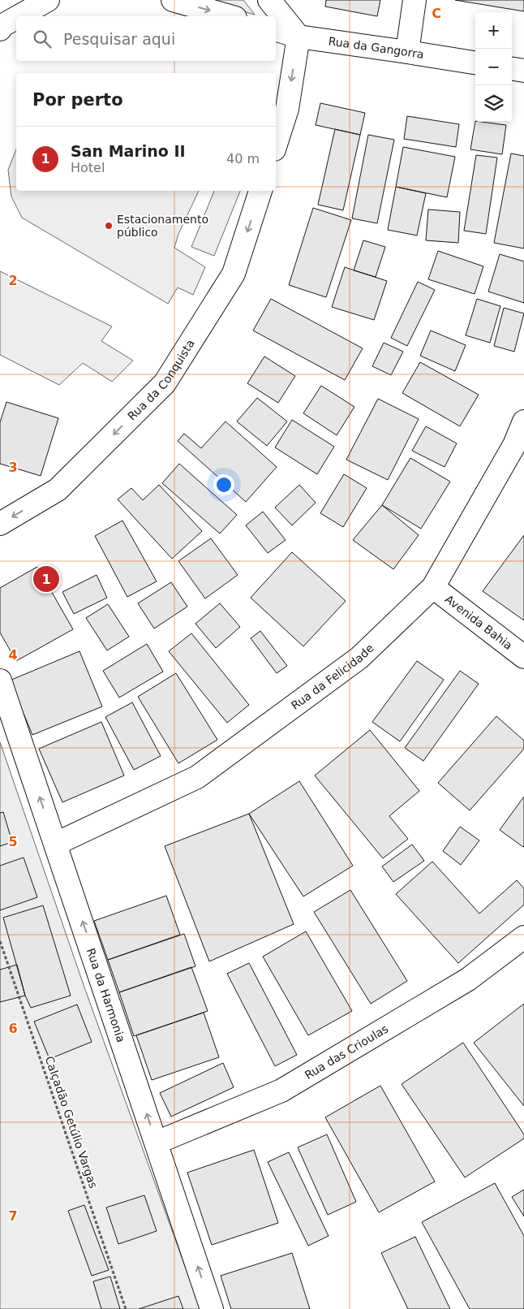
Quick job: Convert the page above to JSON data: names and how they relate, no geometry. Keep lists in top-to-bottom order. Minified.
{"streets":{"street":["Rua da Gangorra","Rua da Conquista","Avenida Bahia","Rua da Felicidade","Rua da Harmonia","Rua das Crioulas"],"path":["Calçadão Getúlio Vargas"]},"crossings":[["Avenida Bahia","Rua da Felicidade"],["Rua da Felicidade","Rua da Harmonia"],["Rua da Harmonia","Rua das Crioulas"]],"one_way":["Rua da Conquista","Rua da Harmonia"],"places":["Estacionamento público"],"page":{"map_buttons":["+","−"],"search":"Pesquisar aqui","heading":"Por perto","list":[{"mark":"1","name":"San Marino II","note":"Hotel","value":"40 m"}],"pins":"1"},"grid":{"columns":["C"],"rows":["2","3","4","5","6","7"]}}
